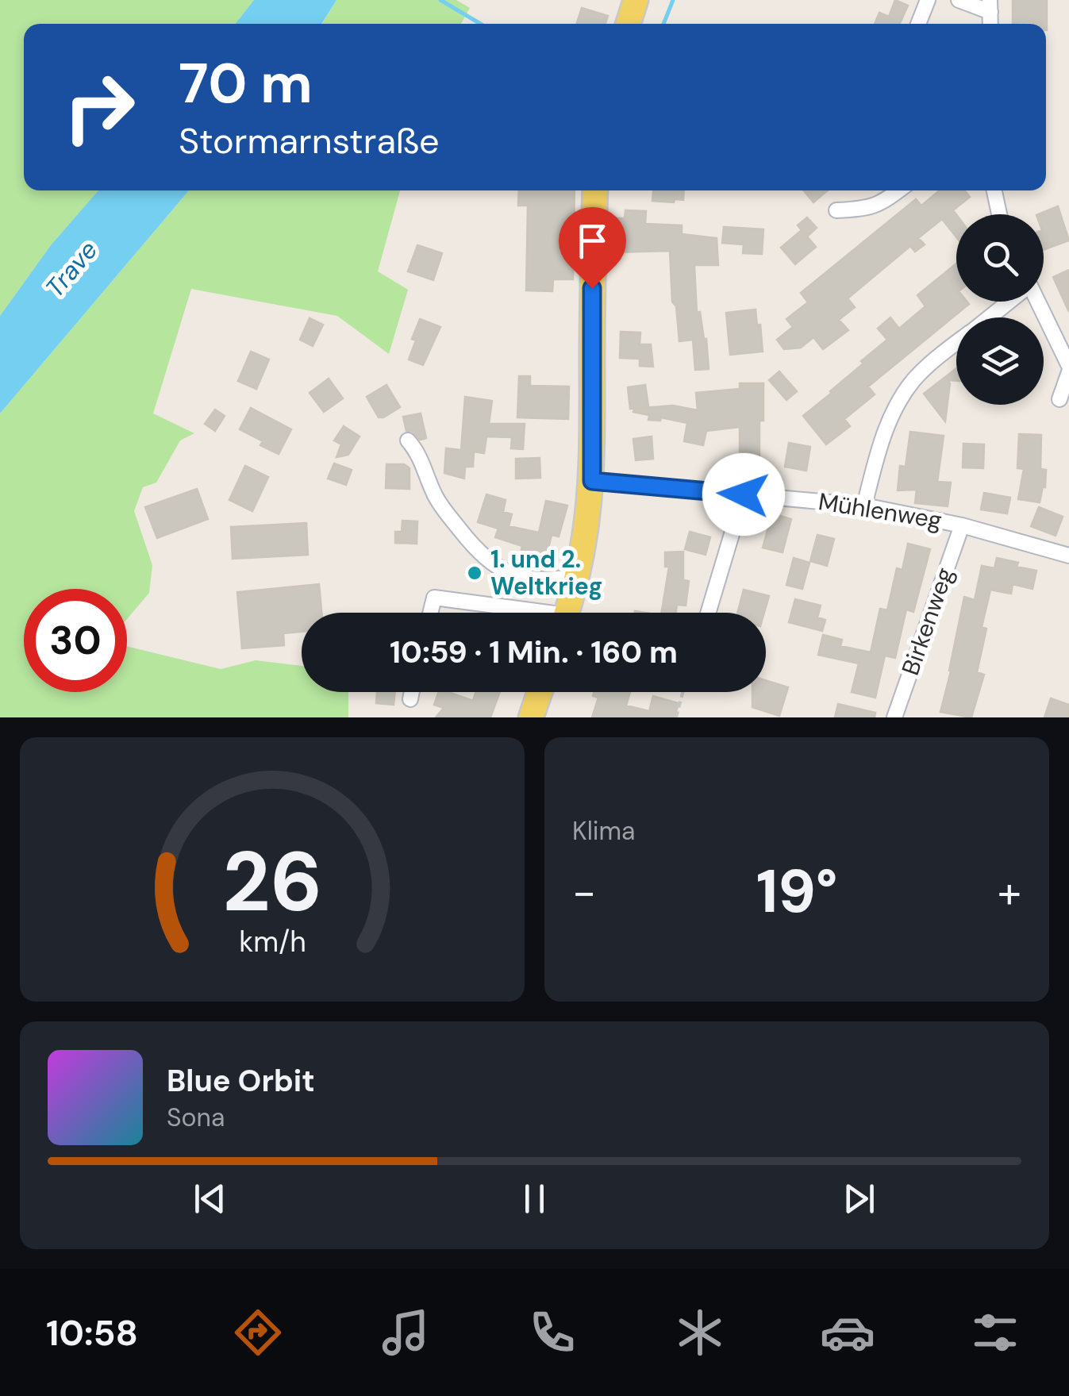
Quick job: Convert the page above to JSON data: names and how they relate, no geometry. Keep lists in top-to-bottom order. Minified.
{"streets":{"street":["Mühlenweg","Birkenweg"]},"crossings":[["Mühlenweg","Birkenweg"]],"water":["Trave"],"places":["1. und 2. Weltkrieg"],"page":{"turn":["70 m","Stormarnstraße"],"limit":"30","trip":"10:59 · 1 Min. · 160 m","tile":"Klima","heat":["−","19°","+"],"song":["Blue Orbit","Sona"],"tabs":"10:58","gauge":["26","km/h"]}}
